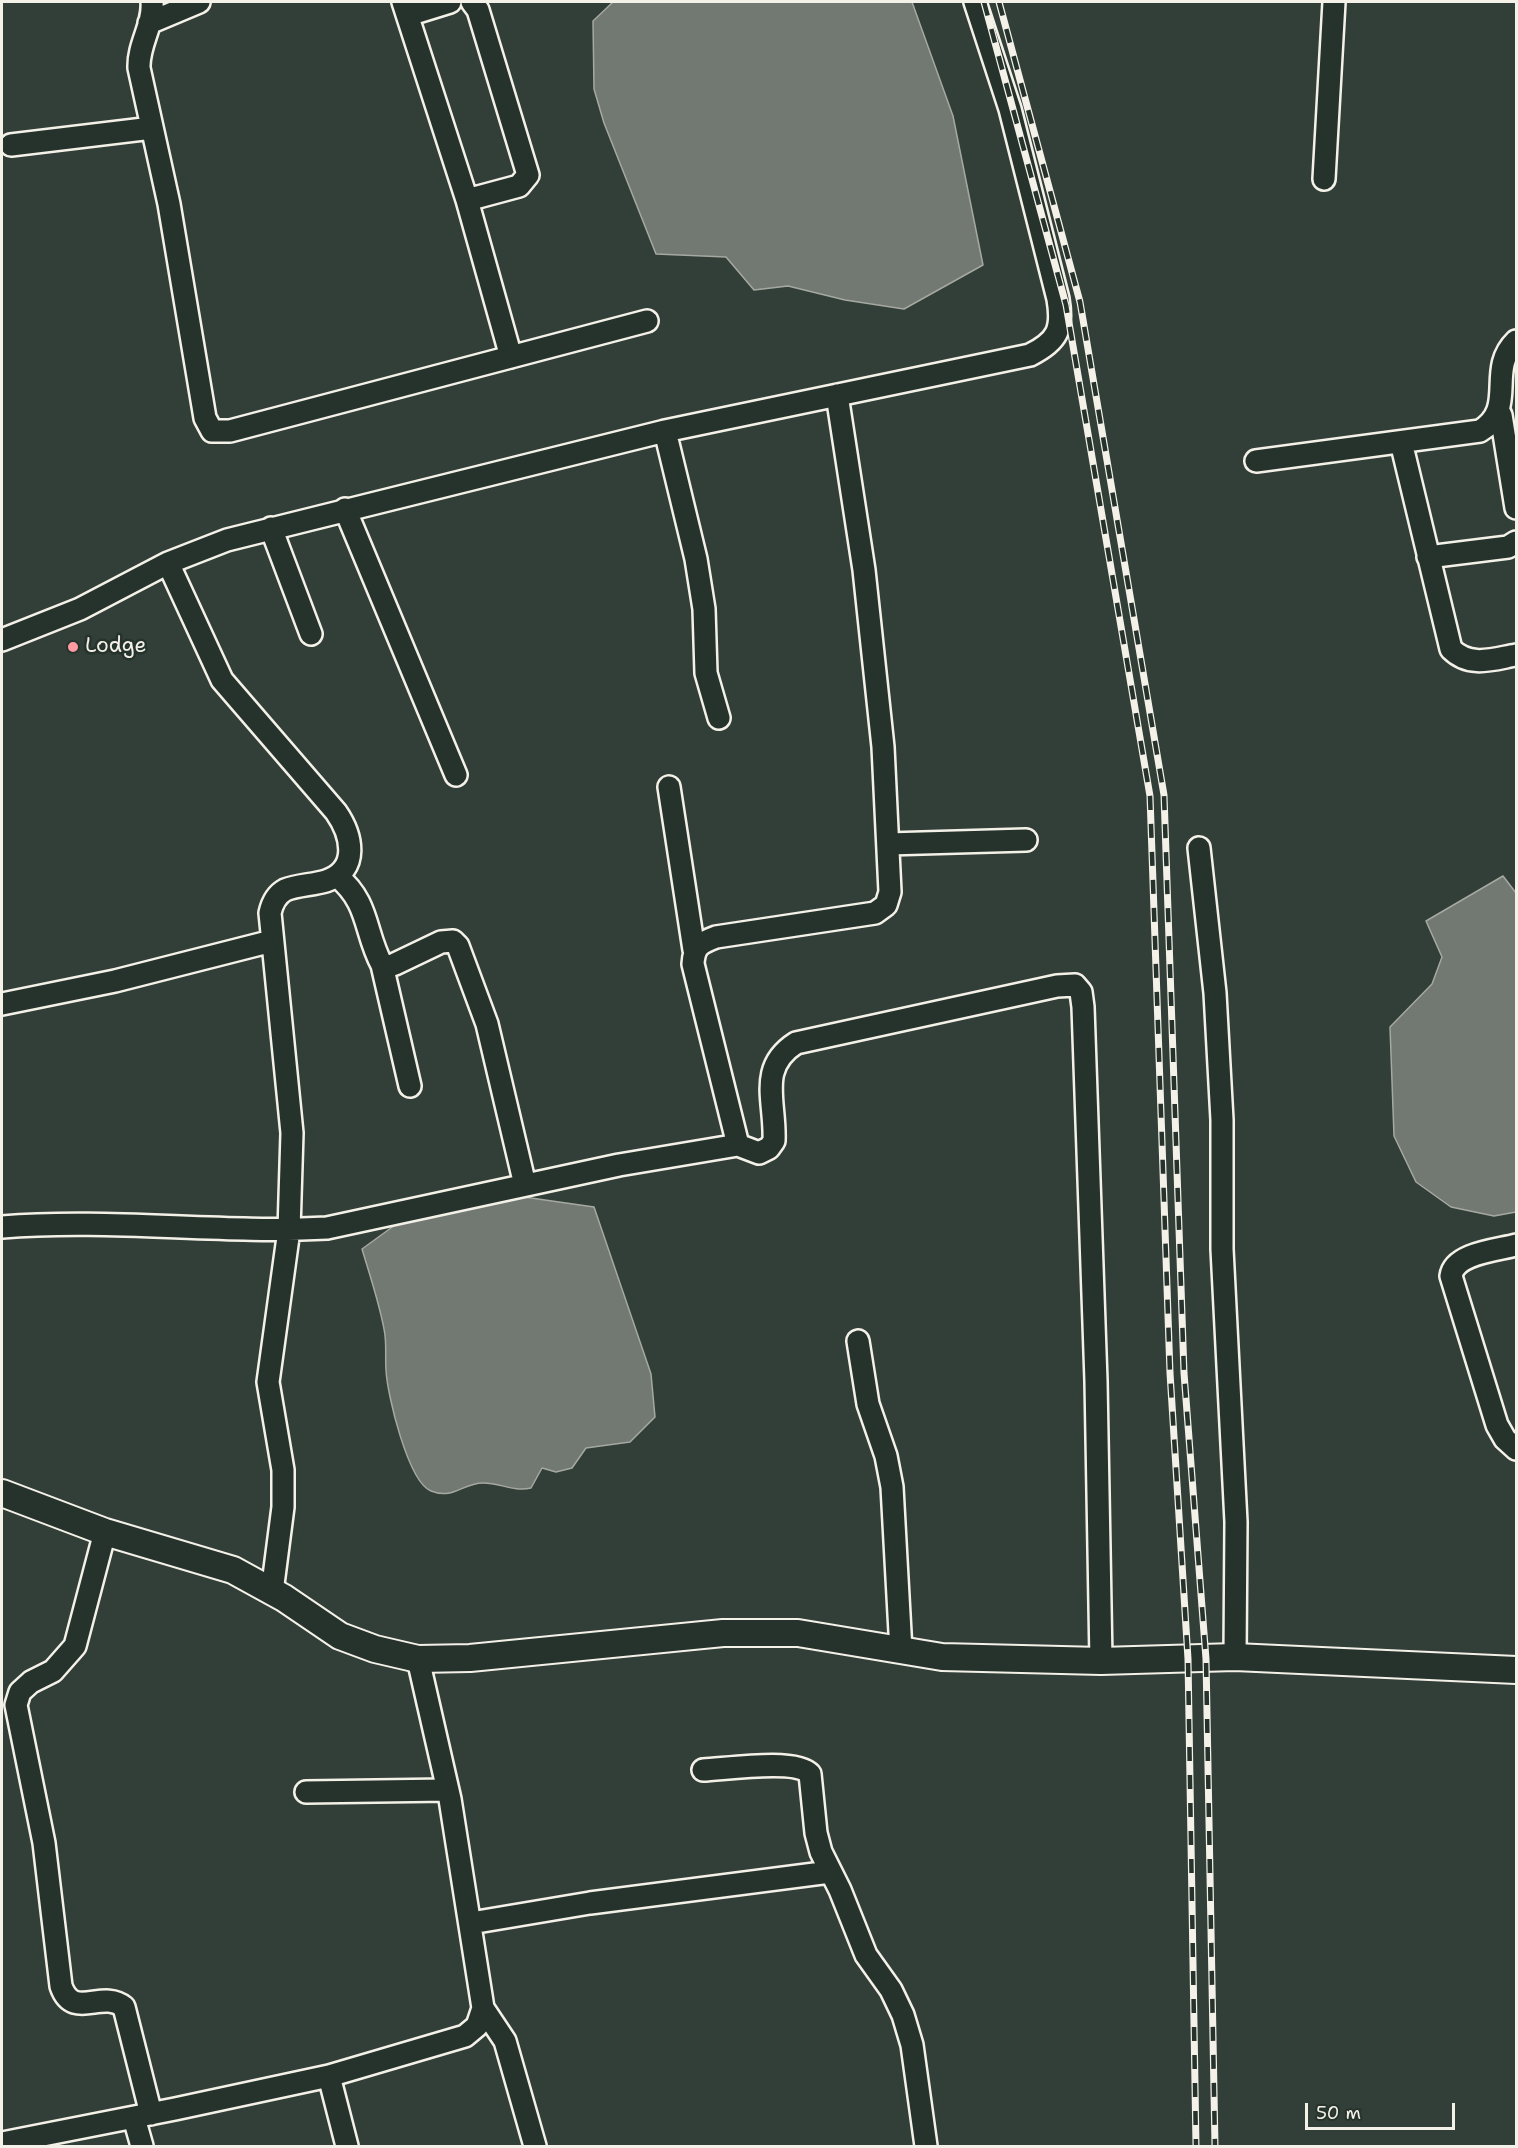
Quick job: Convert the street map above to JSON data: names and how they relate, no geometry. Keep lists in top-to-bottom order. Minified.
{"places":["Lodge"],"scale_bar":"50 m"}
